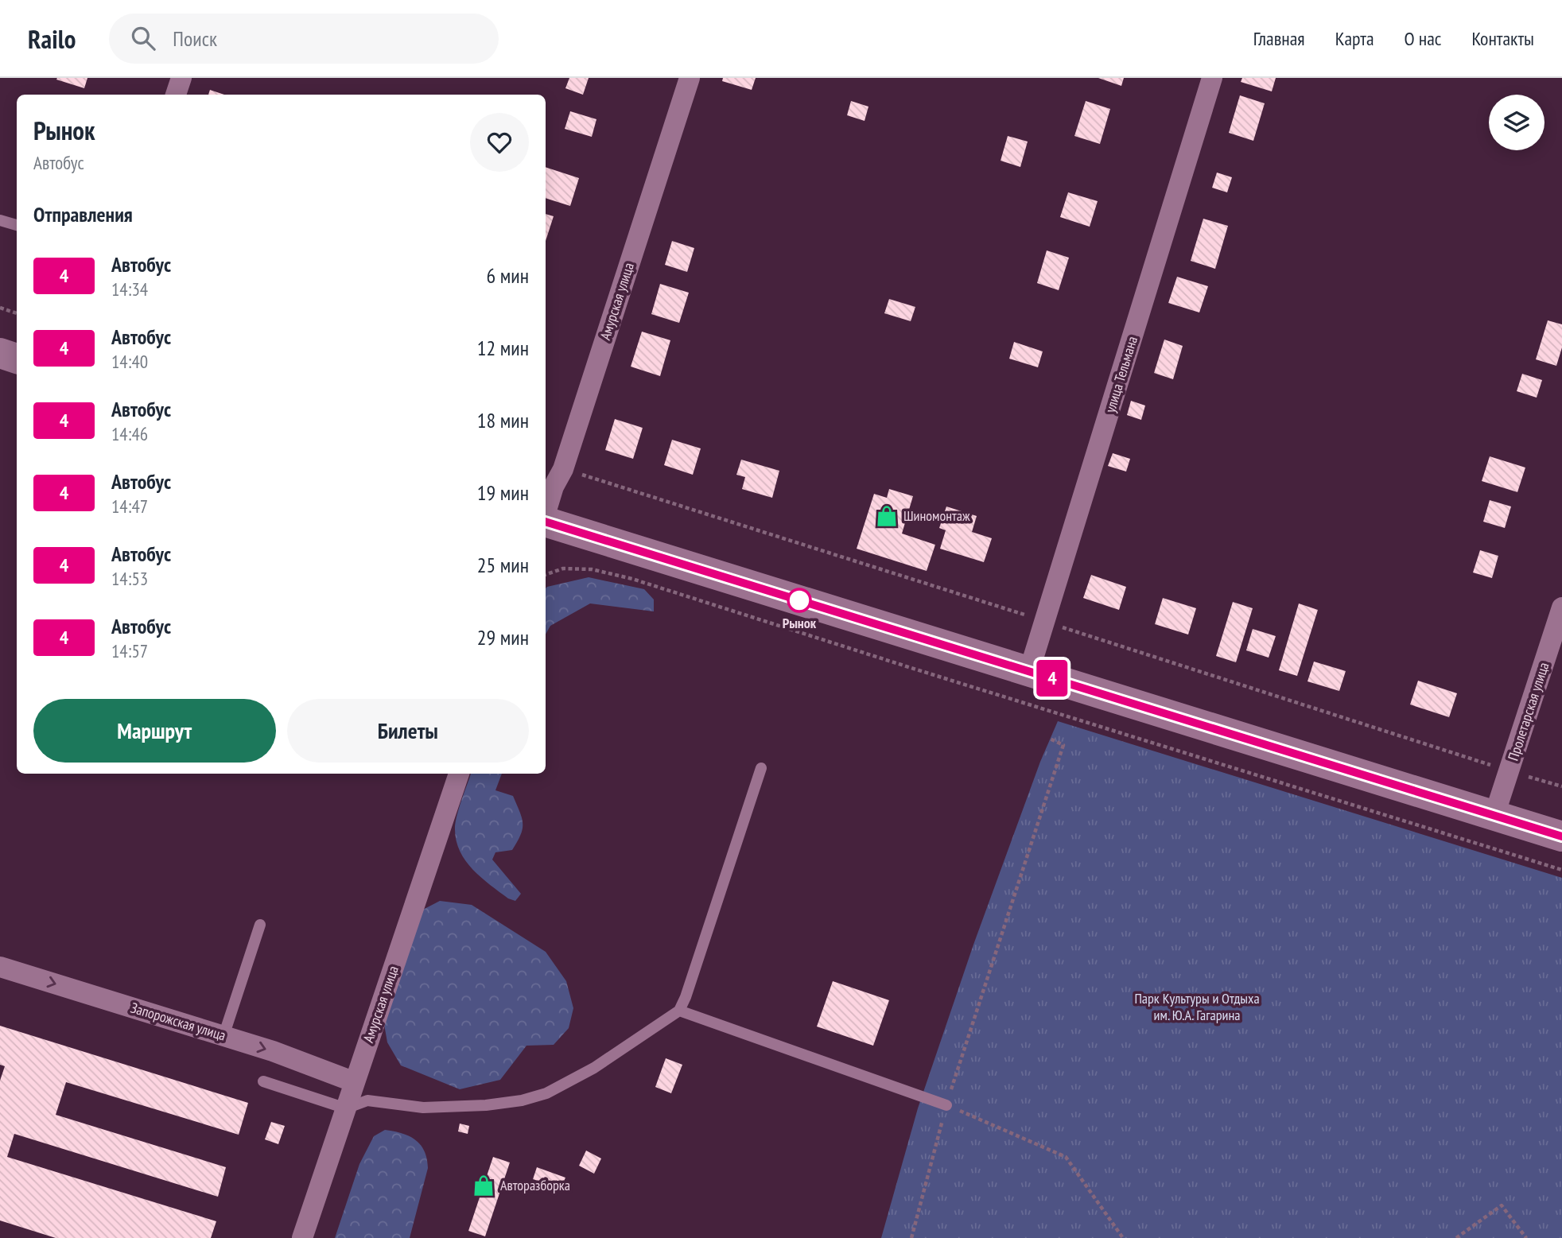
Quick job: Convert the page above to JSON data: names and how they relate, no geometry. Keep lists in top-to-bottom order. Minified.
{"streets":{"street":["Амурская улица","улица Тельмана","Пролетарская улица","Запорожская улица"]},"crossings":[["Амурская улица","Запорожская улица"]],"one_way":["Запорожская улица"],"parks":["Парк Культуры и Отдыха им. Ю.А. Гагарина"],"places":{"shop":["Шиномонтаж","Авторазборка"],"other":["Рынок"]},"lines":["bus line 4"],"page":{"header":"Railo","search":"Поиск","nav":["Главная","Карта","О нас","Контакты"],"on_map":"4","heading":[["Рынок","Автобус"],"Отправления"],"list":[{"mark":"4","name":"Автобус","note":"14:34","value":"6 мин"},{"mark":"4","name":"Автобус","note":"14:40","value":"12 мин"},{"mark":"4","name":"Автобус","note":"14:46","value":"18 мин"},{"mark":"4","name":"Автобус","note":"14:47","value":"19 мин"},{"mark":"4","name":"Автобус","note":"14:53","value":"25 мин"},{"mark":"4","name":"Автобус","note":"14:57","value":"29 мин"}],"buttons":["Маршрут","Билеты"]}}
